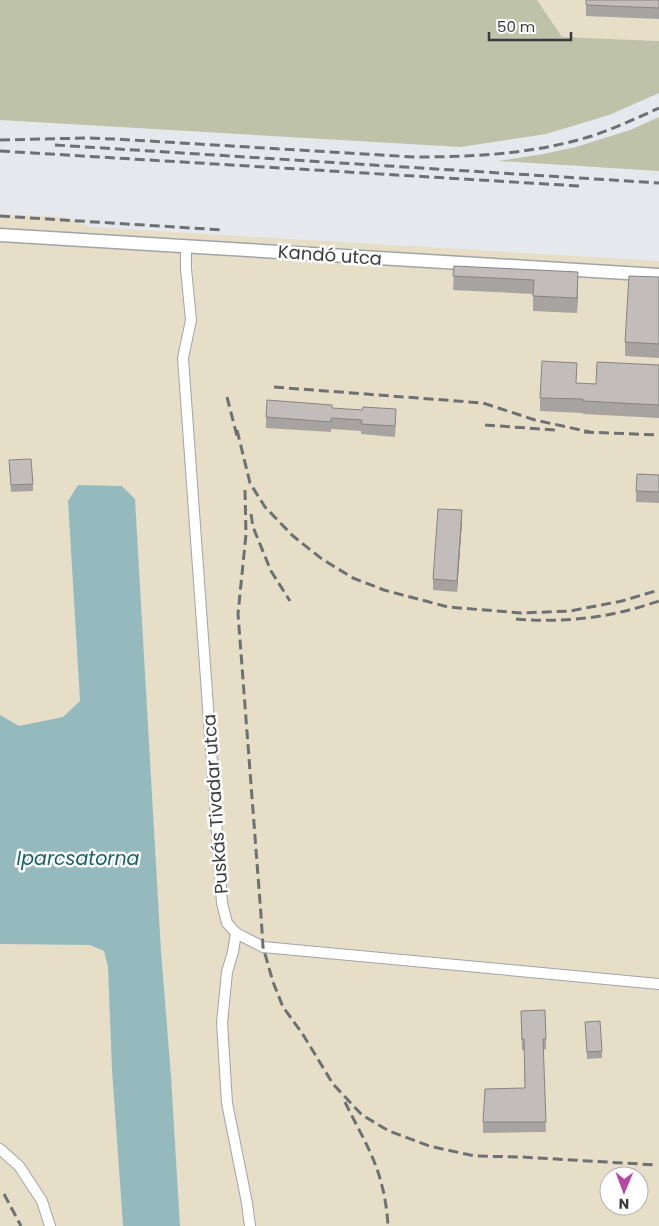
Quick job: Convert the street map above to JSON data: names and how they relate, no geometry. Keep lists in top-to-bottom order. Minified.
{"streets":{"street":["Kandó utca","Puskás Tivadar utca"]},"crossings":[["Kandó utca","Puskás Tivadar utca"]],"water":["Iparcsatorna"],"scale_bar":"50 m","north":"bottom"}
